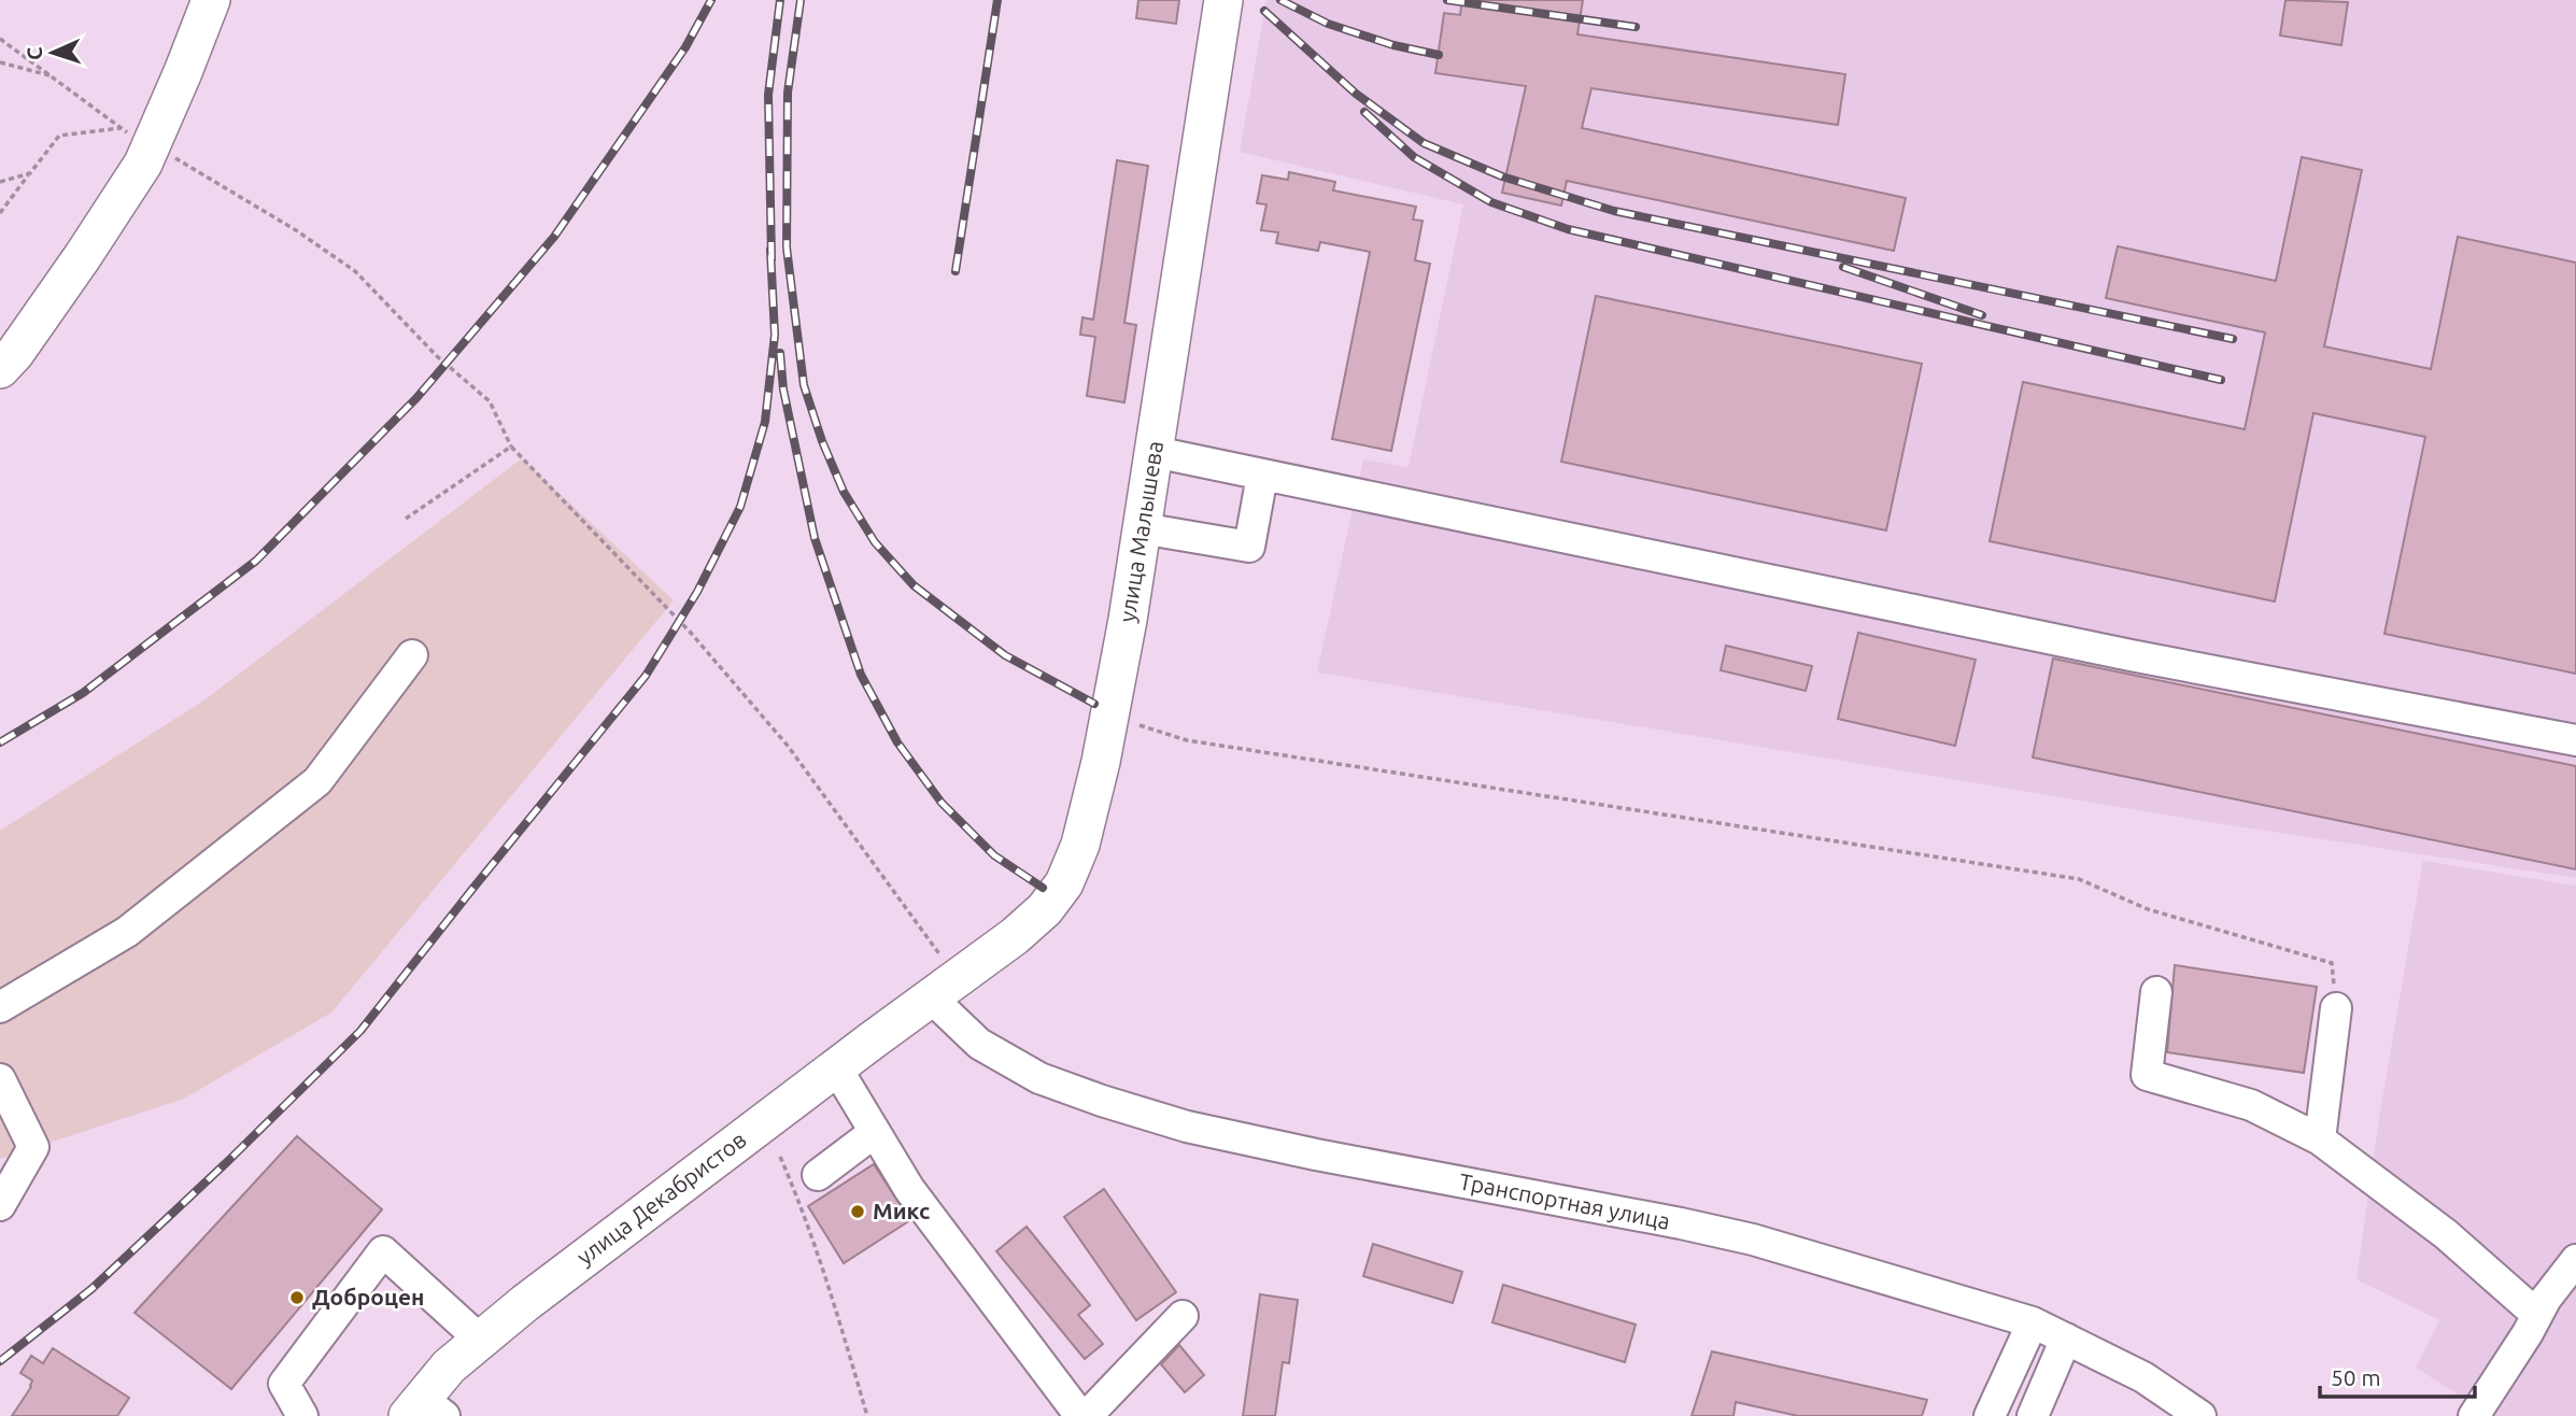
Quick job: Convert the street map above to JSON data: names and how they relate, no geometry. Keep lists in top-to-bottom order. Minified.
{"streets":{"main road":["улица Малышева","улица Декабристов"],"street":["Транспортная улица"]},"crossings":[["улица Малышева","улица Декабристов"],["улица Малышева","Транспортная улица"],["улица Декабристов","Транспортная улица"]],"places":["Микс","Доброцен"],"scale_bar":"50 m","north":"left"}
